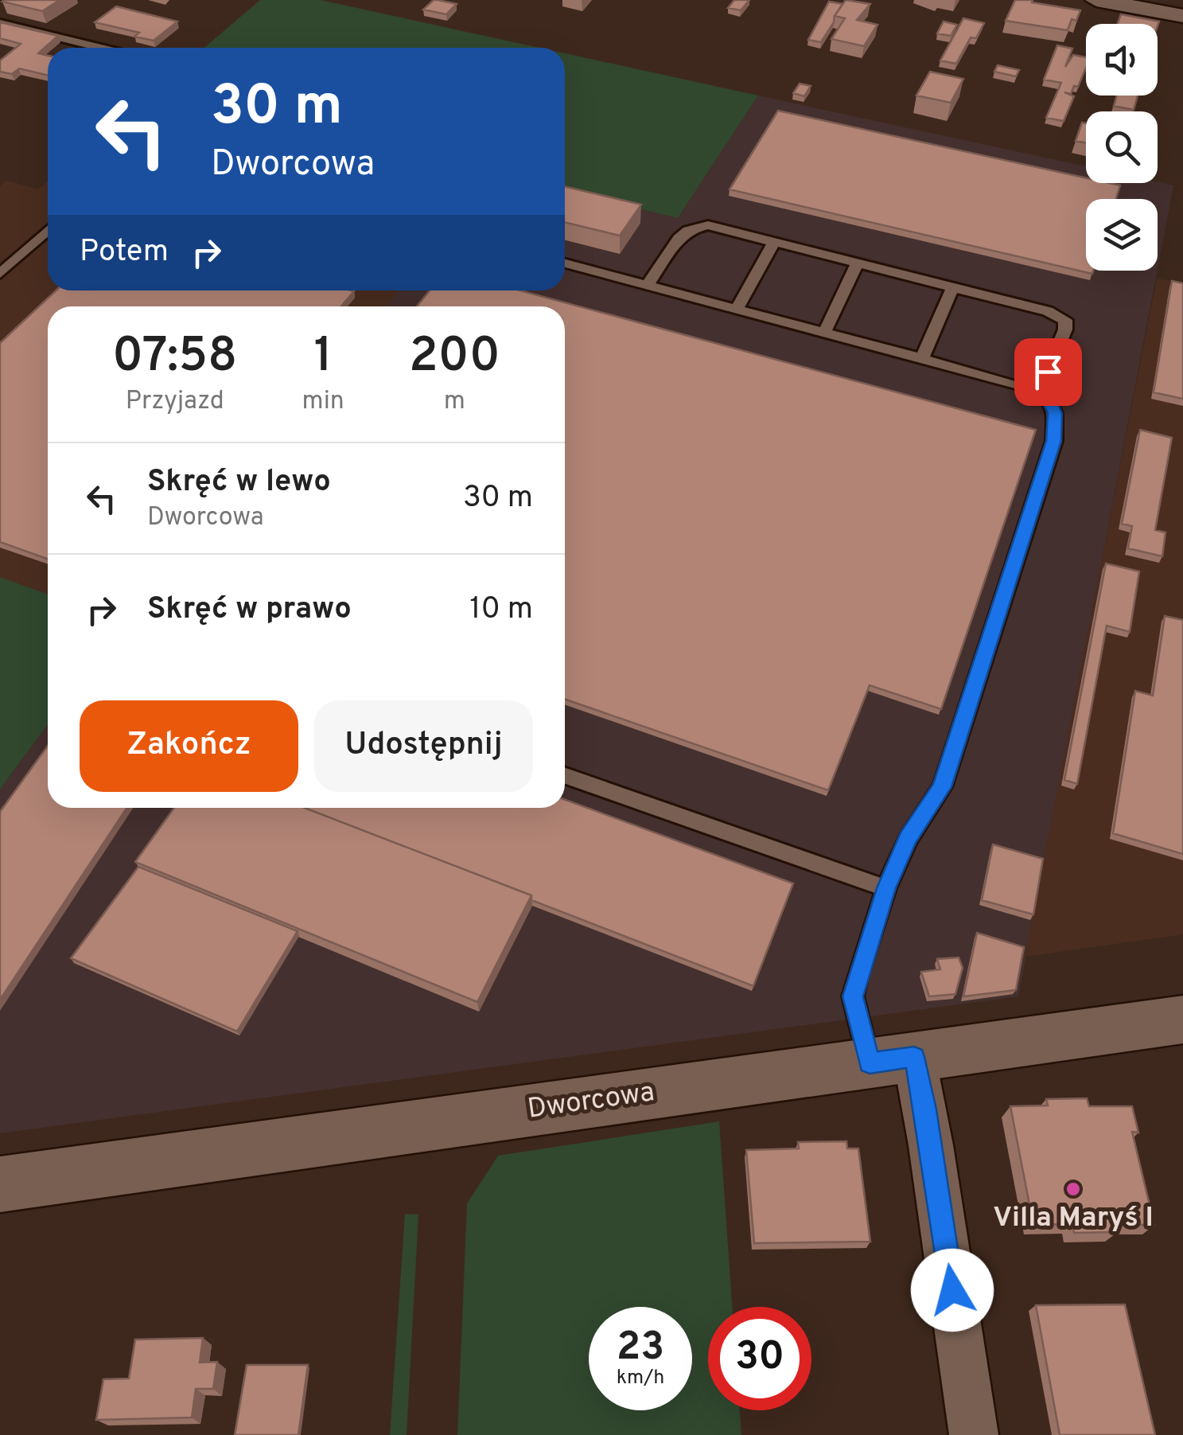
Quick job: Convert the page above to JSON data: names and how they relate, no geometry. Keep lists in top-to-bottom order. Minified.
{"streets":{"street":["Dworcowa"]},"places":["Villa Maryś I"],"page":{"turn":["30 m","Dworcowa"],"then":"Potem","eta":["07:58","Przyjazd","1","min","200","m"],"list":[{"name":"Skręć w lewo","note":"Dworcowa","value":"30 m"},{"name":"Skręć w prawo","value":"10 m"}],"buttons":["Zakończ","Udostępnij"],"speed":"23 km/h","limit":"30"}}
